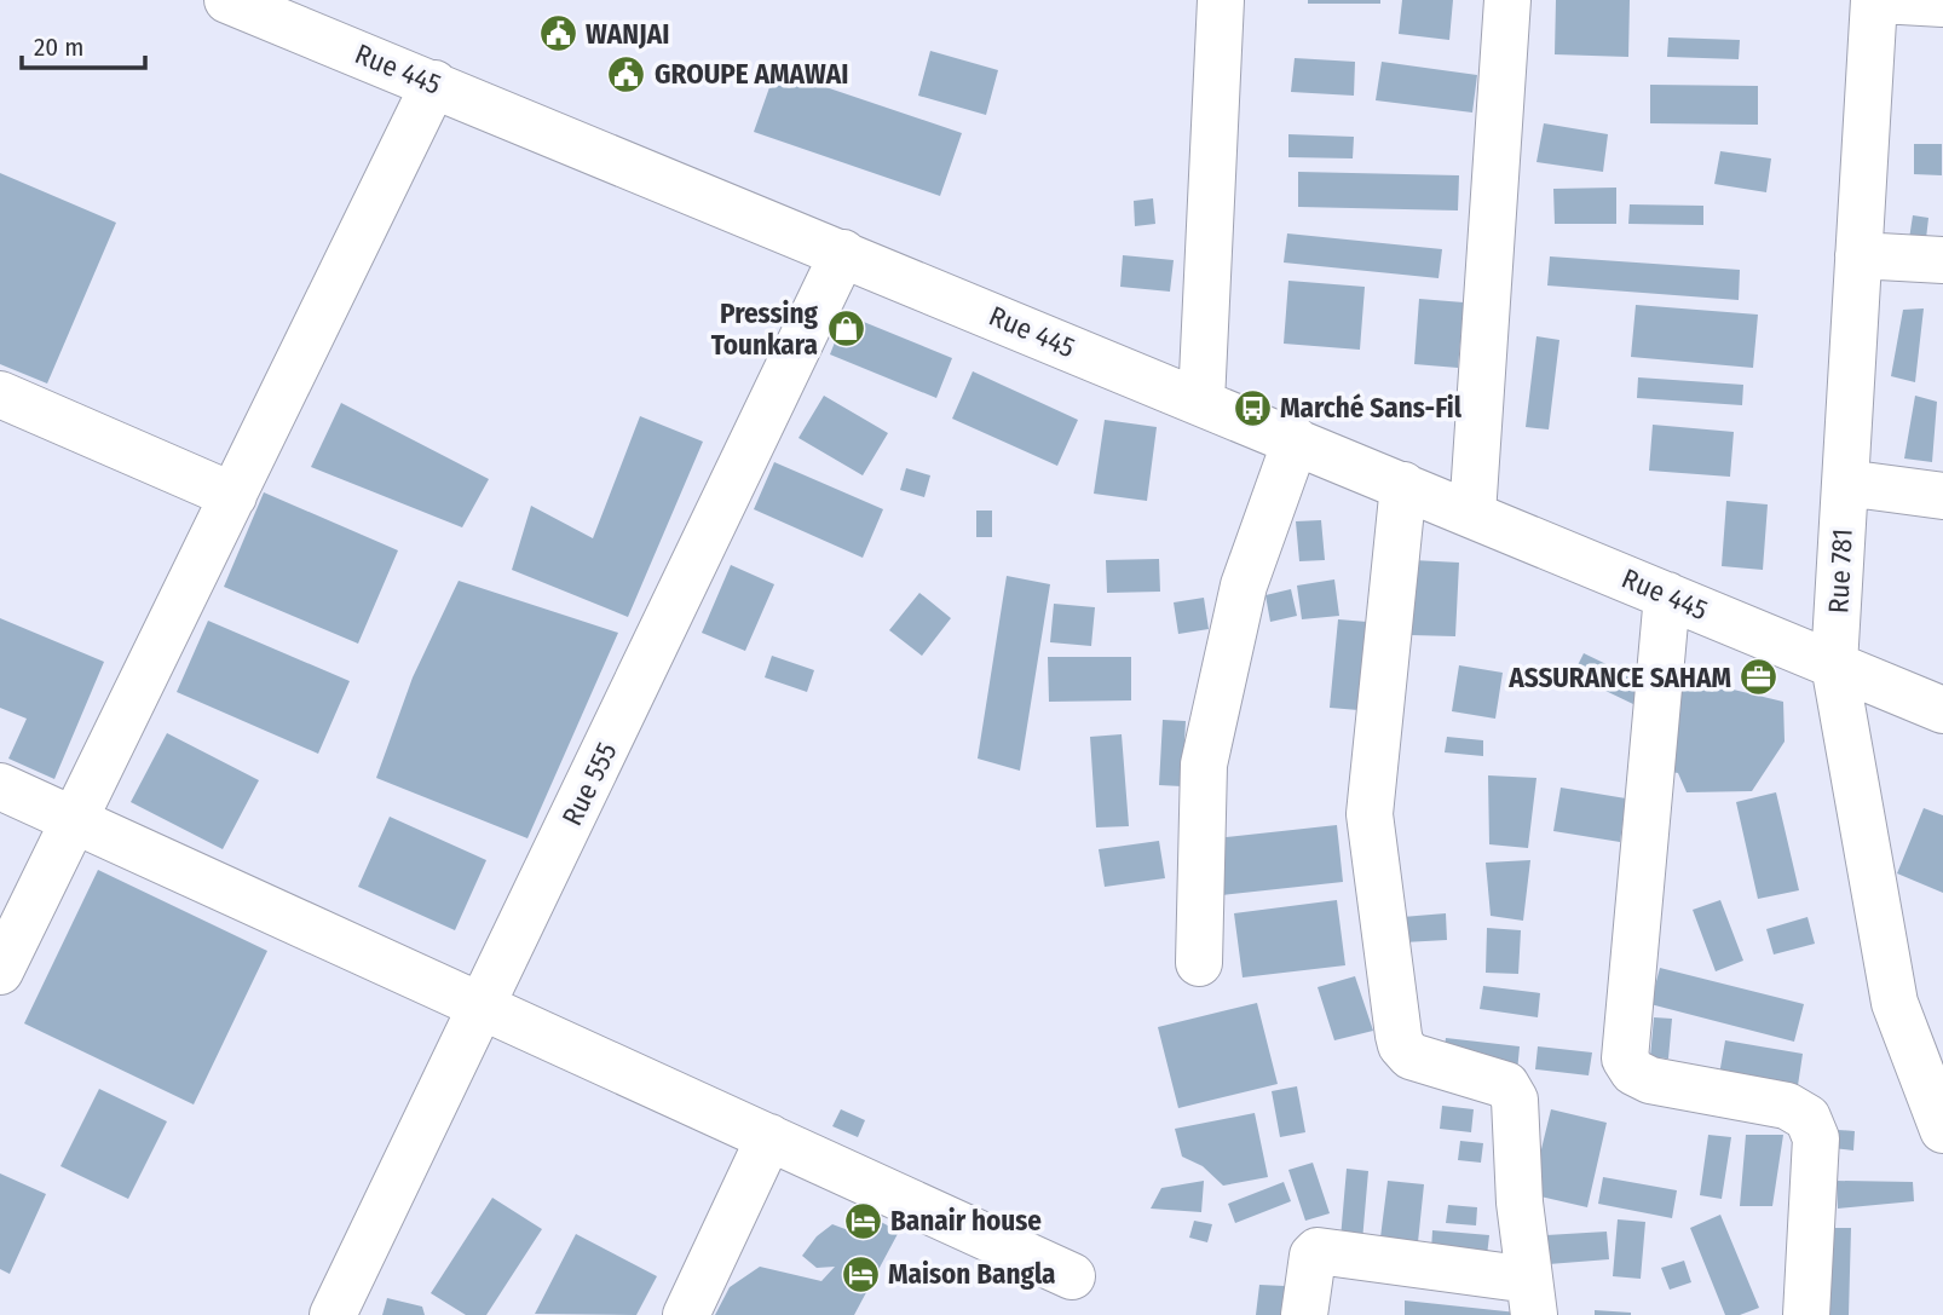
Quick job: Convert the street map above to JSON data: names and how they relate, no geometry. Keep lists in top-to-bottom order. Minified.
{"streets":{"street":["Rue 445","Rue 781","Rue 555"]},"crossings":[["Rue 445","Rue 781"],["Rue 445","Rue 555"]],"places":{"public building":["WANJAI","GROUPE AMAWAI"],"shop":["Pressing Tounkara"],"bus stop":["Marché Sans-Fil"],"office":["ASSURANCE SAHAM"],"hotel":["Banair house","Maison Bangla"]},"scale_bar":"20 m"}
